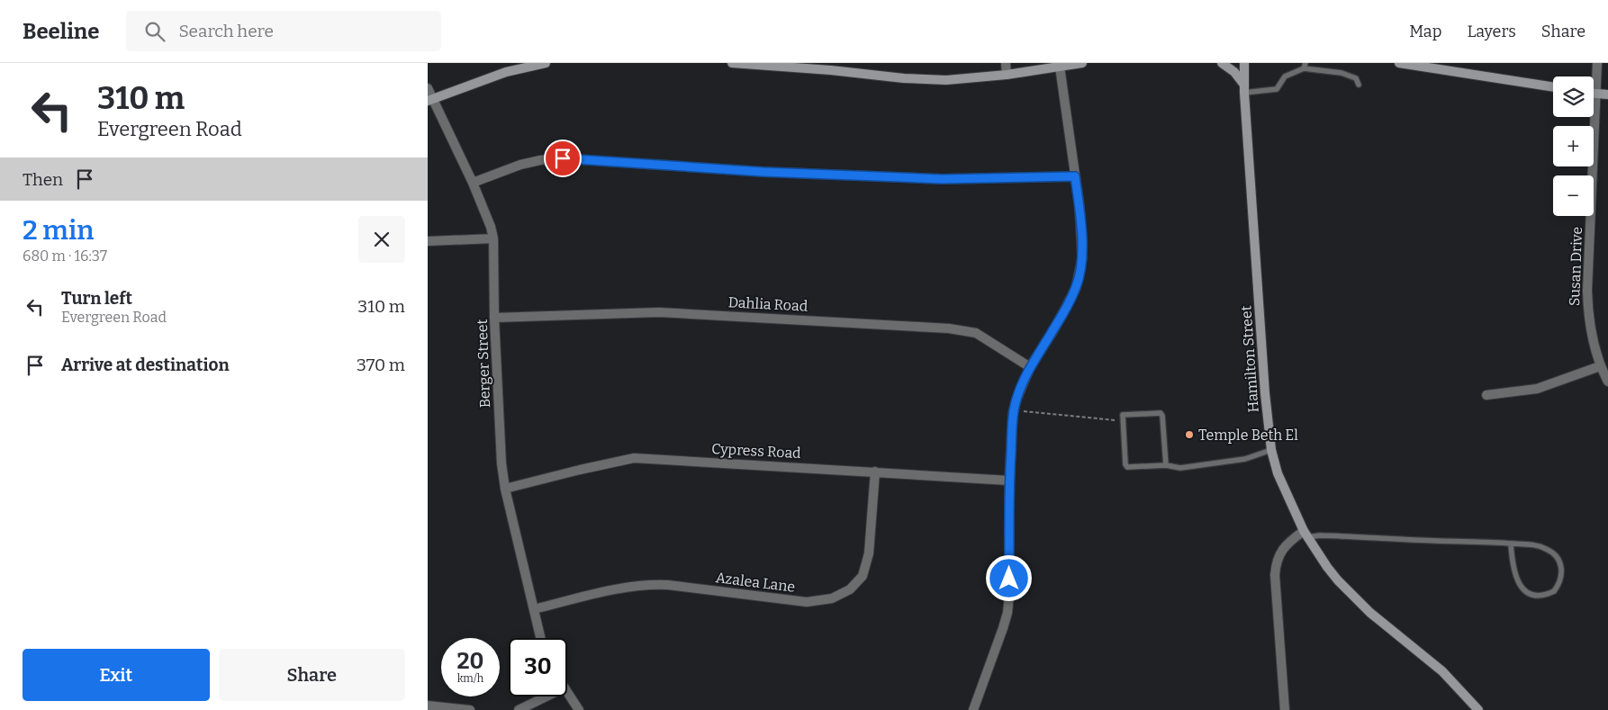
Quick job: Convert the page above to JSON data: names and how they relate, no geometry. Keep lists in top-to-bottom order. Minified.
{"streets":{"main road":["Hamilton Street"],"street":["Susan Drive","Dahlia Road","Berger Street","Cypress Road","Azalea Lane"]},"crossings":[["Dahlia Road","Berger Street"],["Berger Street","Cypress Road"],["Berger Street","Azalea Lane"],["Cypress Road","Azalea Lane"]],"places":["Temple Beth El"],"page":{"header":"Beeline","search":"Search here","nav":["Map","Layers","Share"],"turn":["310 m","Evergreen Road"],"map_buttons":["+","−"],"then":"Then","heading":["2 min","680 m · 16:37"],"list":[{"name":"Turn left","note":"Evergreen Road","value":"310 m"},{"name":"Arrive at destination","value":"370 m"}],"speed":"20 km/h","limit":"30","buttons":["Exit","Share"]}}
